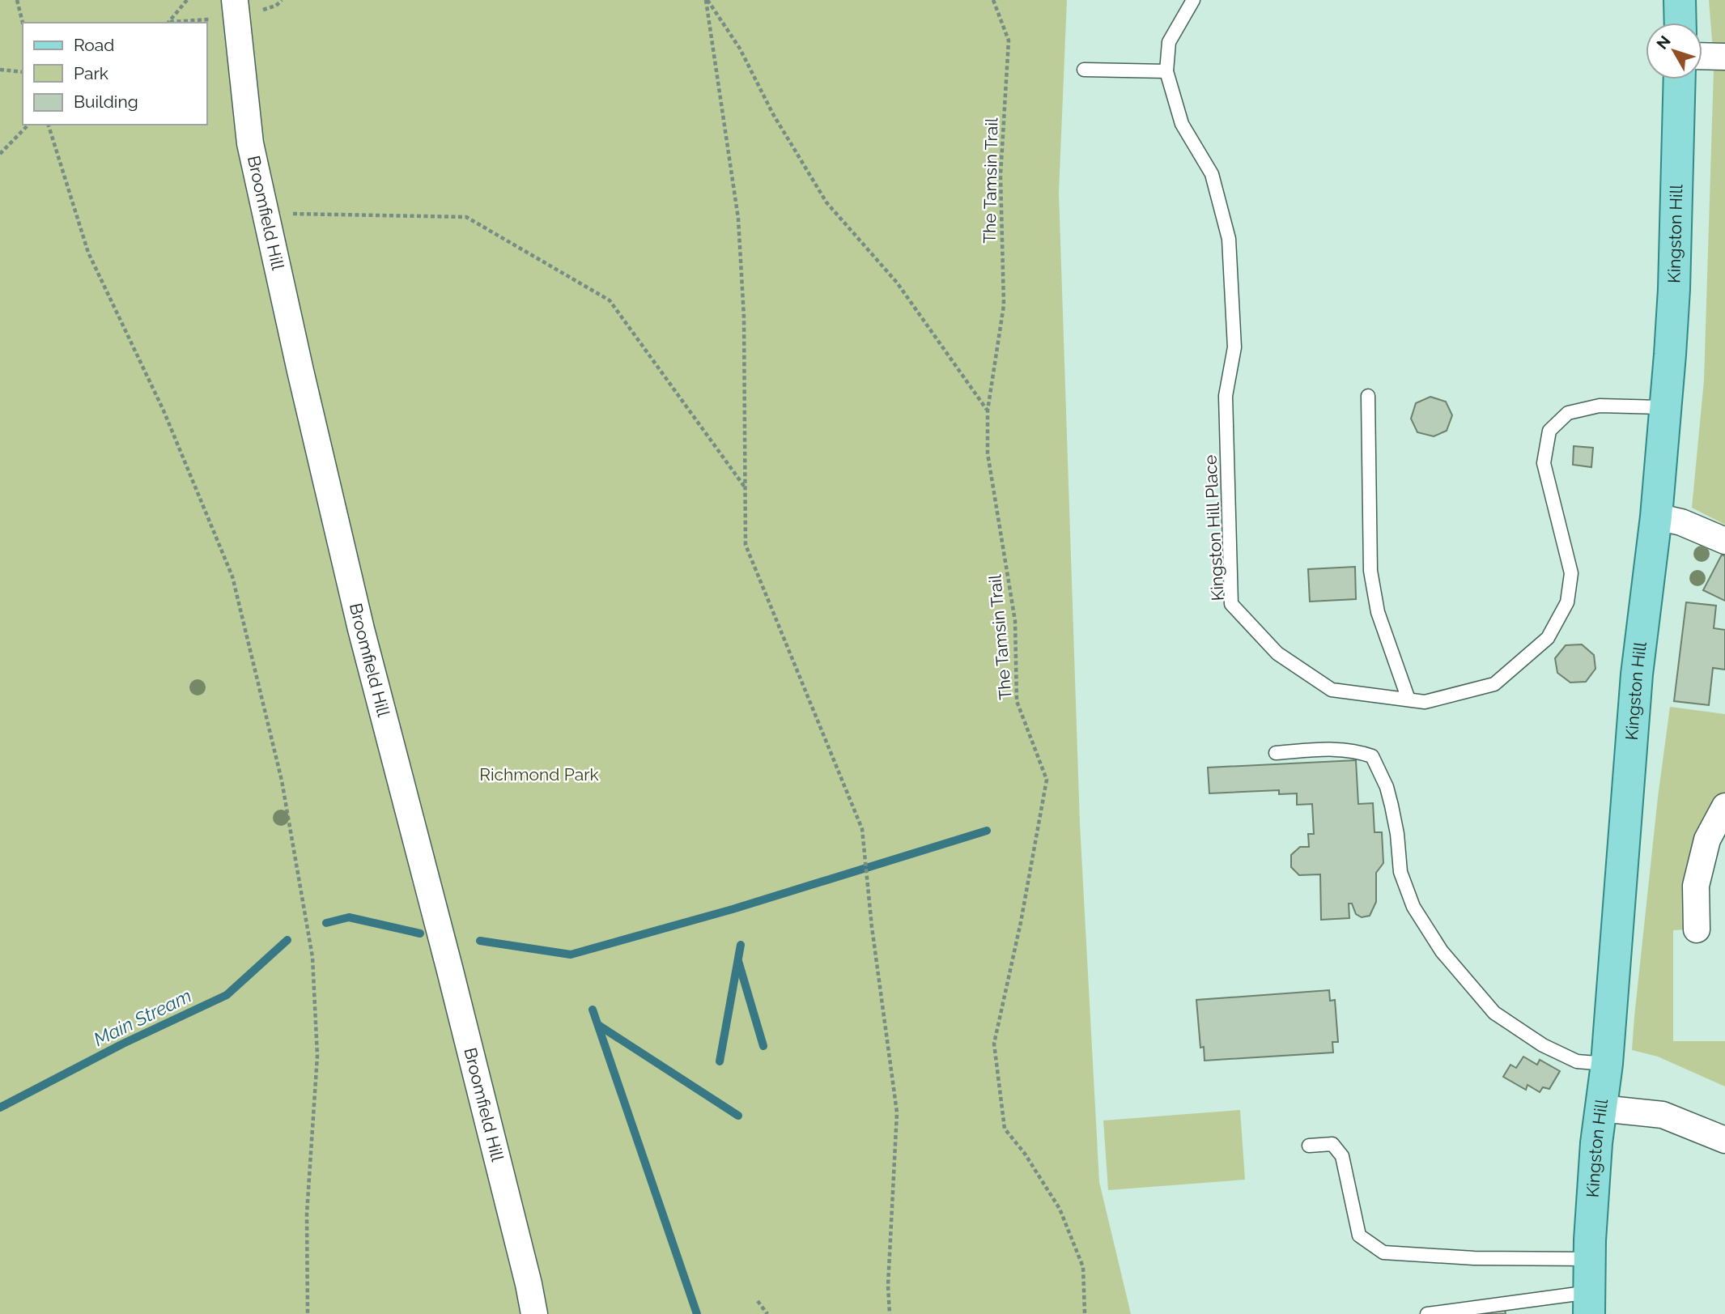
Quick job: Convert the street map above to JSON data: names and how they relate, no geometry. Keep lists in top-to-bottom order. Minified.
{"streets":{"main road":["Kingston Hill"],"street":["Broomfield Hill"],"lane":["Kingston Hill Place"],"path":["The Tamsin Trail"]},"crossings":[["Kingston Hill","Kingston Hill Place"]],"water":["Main Stream"],"parks":["Richmond Park"],"legend":["Road","Park","Building"],"north":"top left"}
